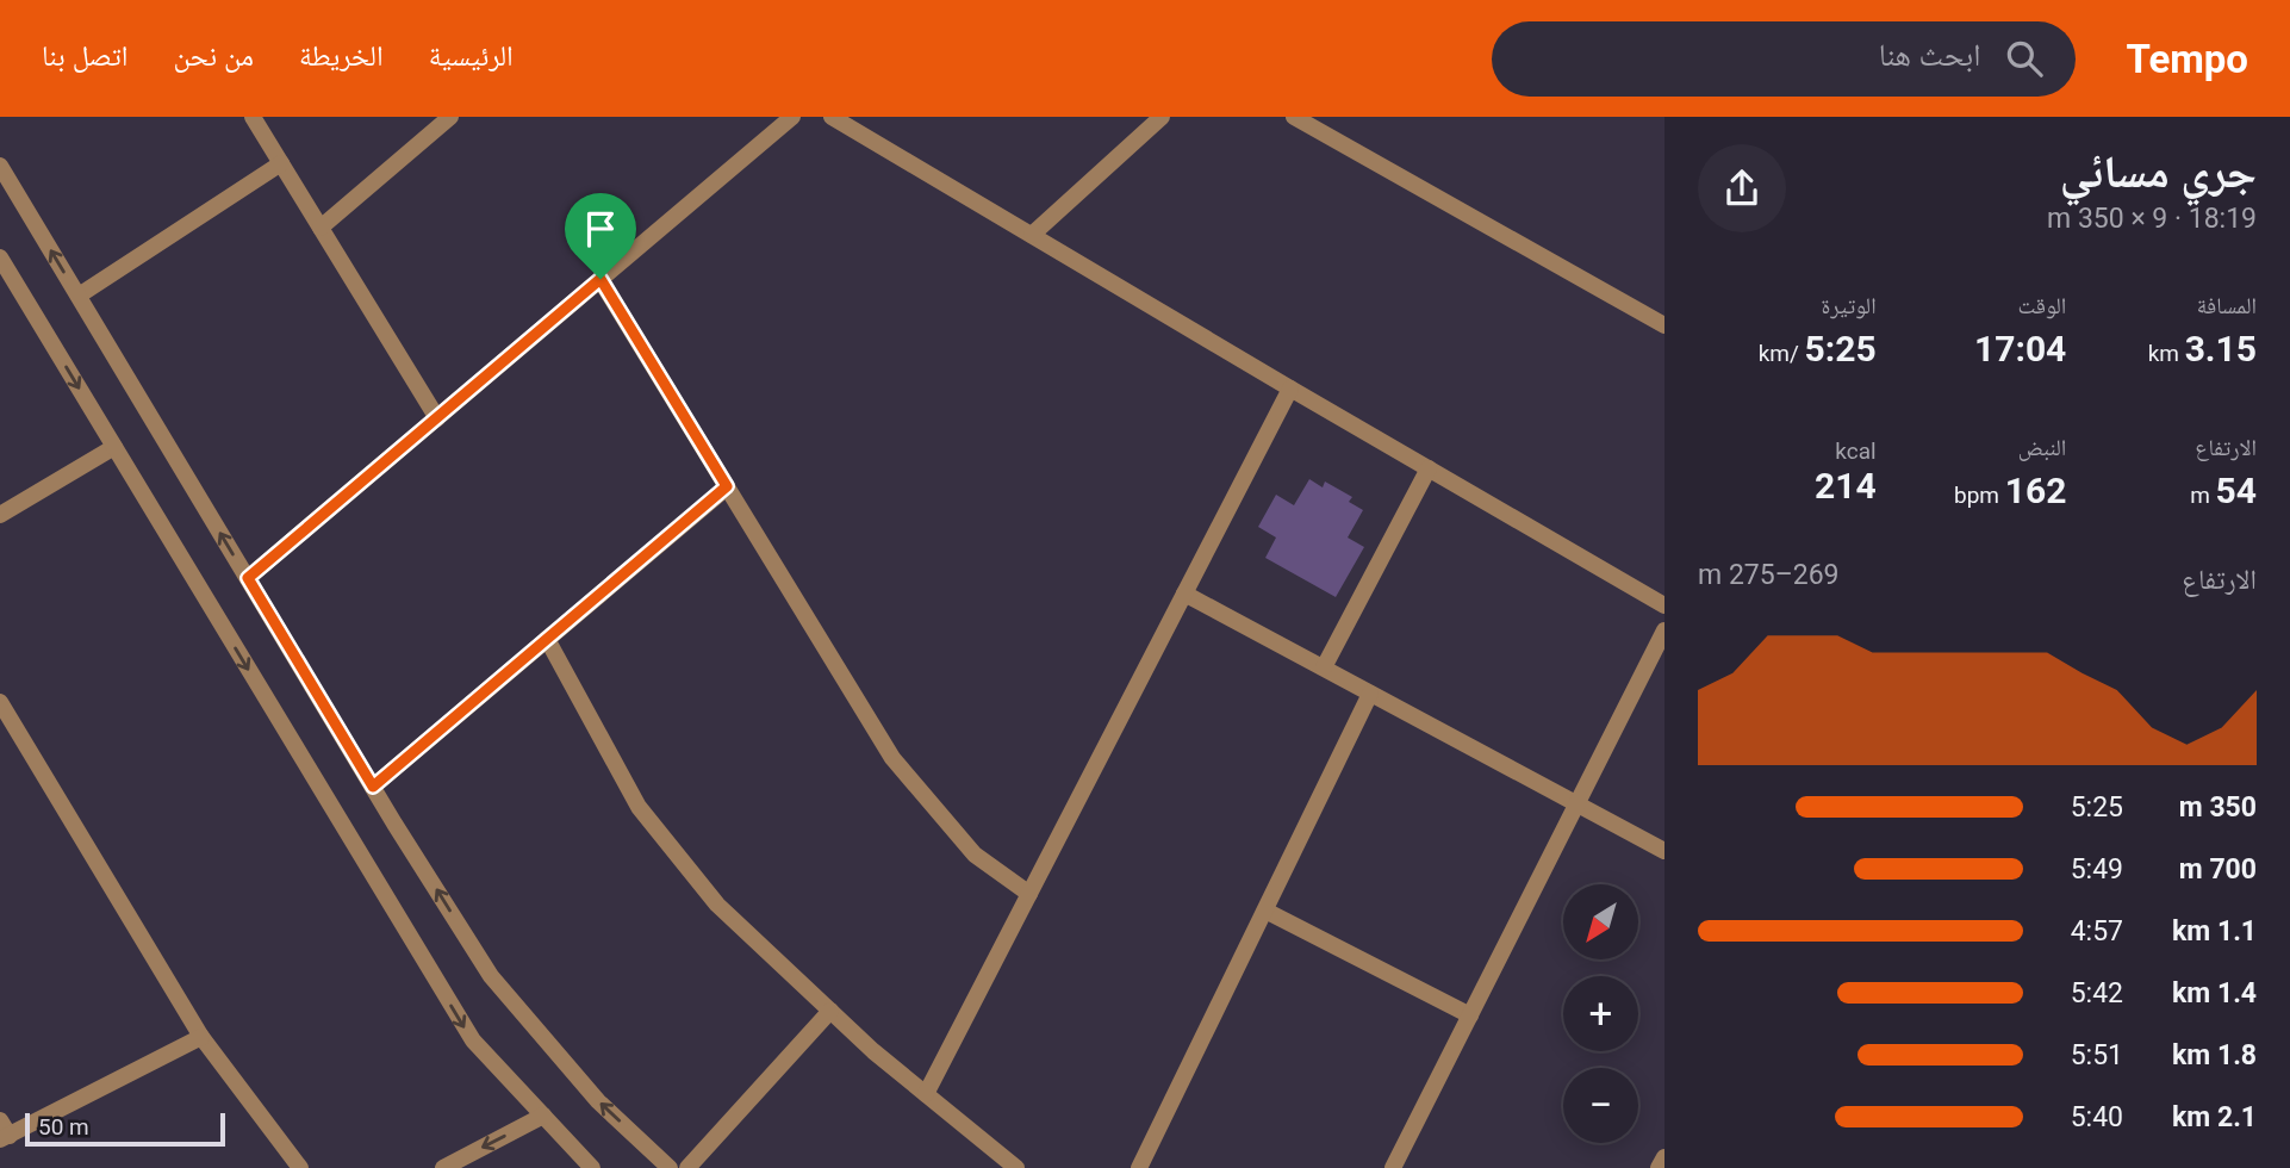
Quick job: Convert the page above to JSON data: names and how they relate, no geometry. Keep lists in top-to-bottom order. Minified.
{"scale_bar":"50 m","north":"bottom left","page":{"header":"Tempo","search":"ابحث هنا","nav":["الرئيسية","الخريطة","من نحن","اتصل بنا"],"heading":["جري مسائي","18:19 · 9 × 350 m"],"stats":[["المسافة","3.15 km"],["الوقت","17:04"],["الوتيرة","5:25 /km"],["الارتفاع","54 m"],["النبض","162 bpm"],["kcal","214"]],"chart":["الارتفاع","269–275 m"],"list":[{"name":"350 m","note":"5:25"},{"name":"700 m","note":"5:49"},{"name":"1.1 km","note":"4:57"},{"name":"1.4 km","note":"5:42"},{"name":"1.8 km","note":"5:51"},{"name":"2.1 km","note":"5:40"}],"map_buttons":["+","−"],"scale":"50 m"}}
